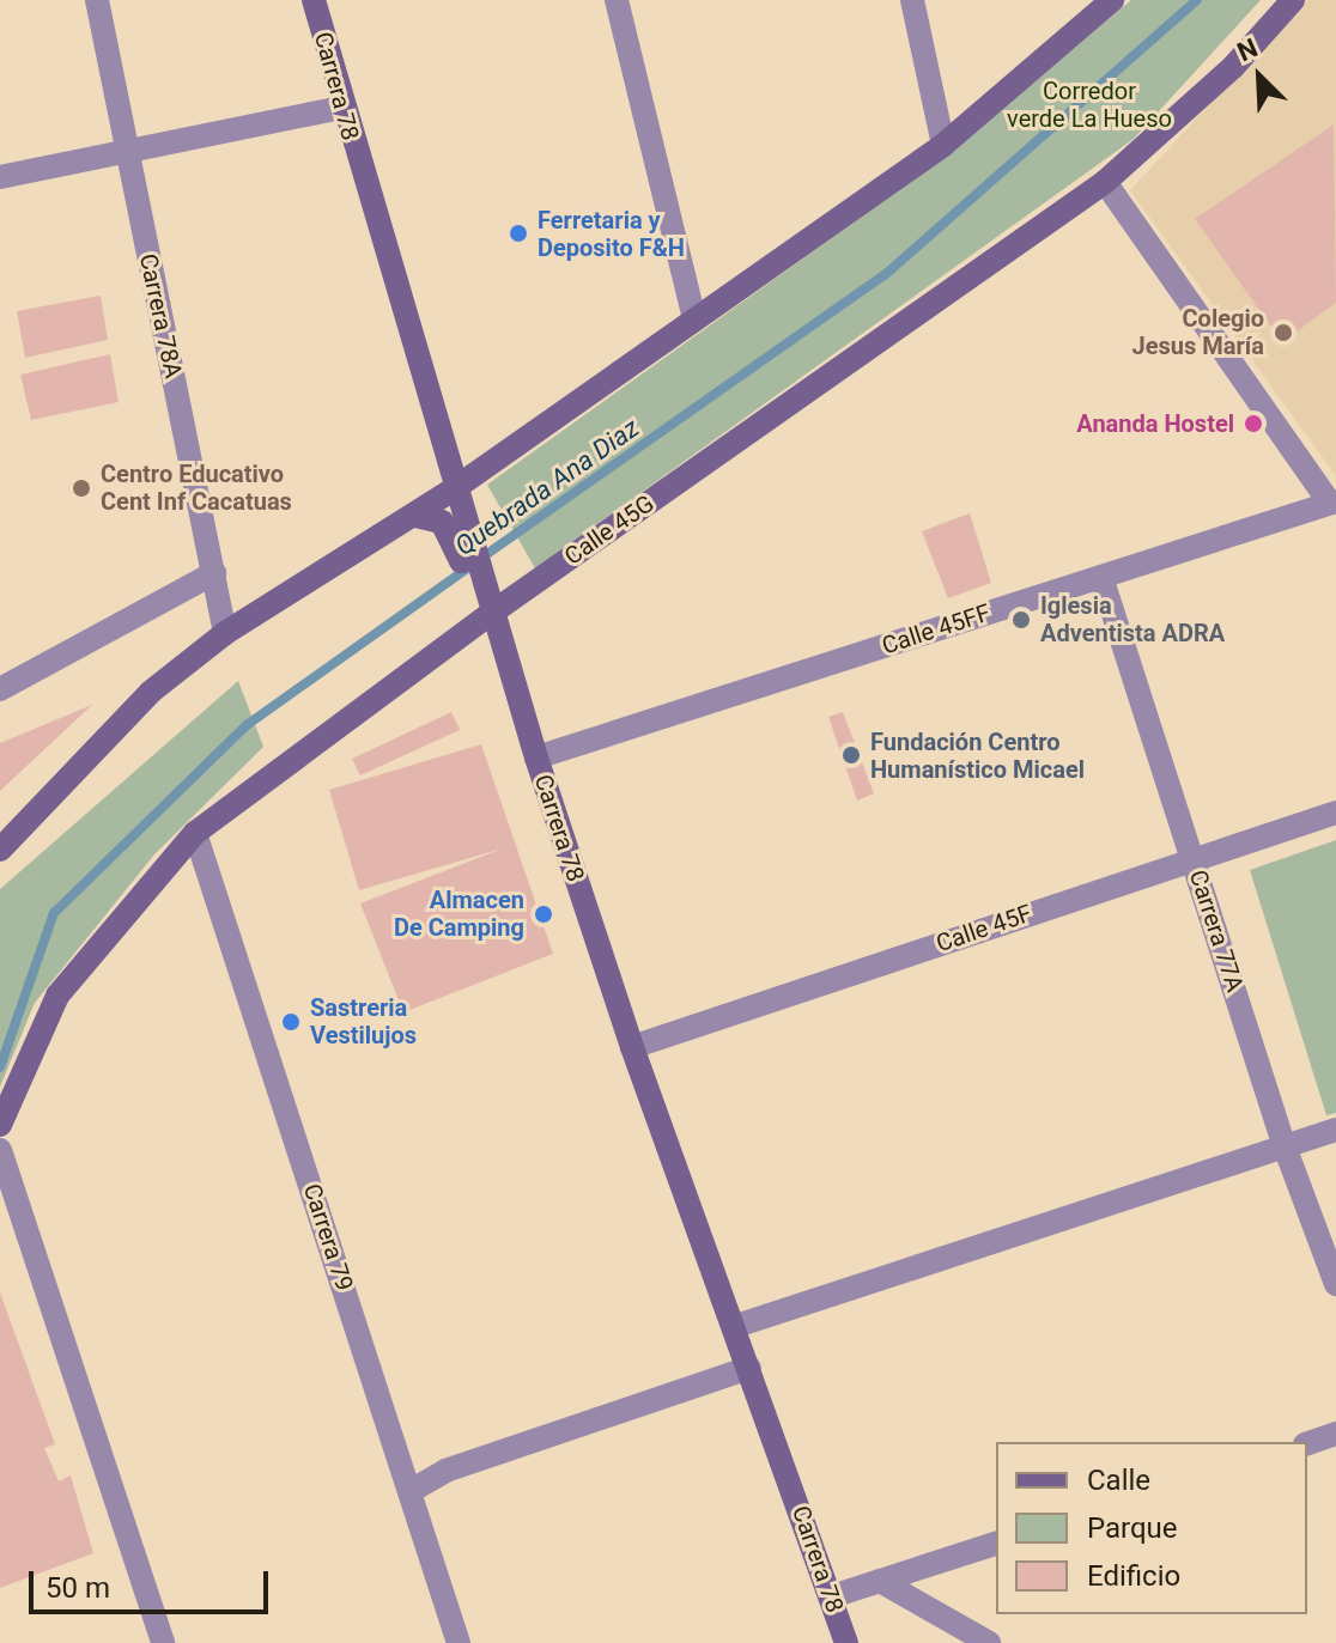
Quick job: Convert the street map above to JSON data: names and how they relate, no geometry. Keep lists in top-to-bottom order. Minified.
{"streets":{"street":["Carrera 78","Carrera 78A","Calle 45G","Calle 45FF","Calle 45F","Carrera 77A","Carrera 79"]},"crossings":[["Carrera 78","Calle 45G"],["Carrera 78","Calle 45FF"],["Carrera 78","Calle 45F"],["Calle 45G","Carrera 79"],["Calle 45FF","Carrera 77A"],["Calle 45F","Carrera 77A"]],"water":["Quebrada Ana Diaz"],"parks":["Corredor verde La Hueso"],"places":["Ferretaria y Deposito F&H","Colegio Jesus María","Ananda Hostel","Centro Educativo Cent Inf Cacatuas","Iglesia Adventista ADRA","Fundación Centro Humanístico Micael","Almacen De Camping","Sastreria Vestilujos"],"legend":["Calle","Parque","Edificio"],"scale_bar":"50 m","north":"top left"}
